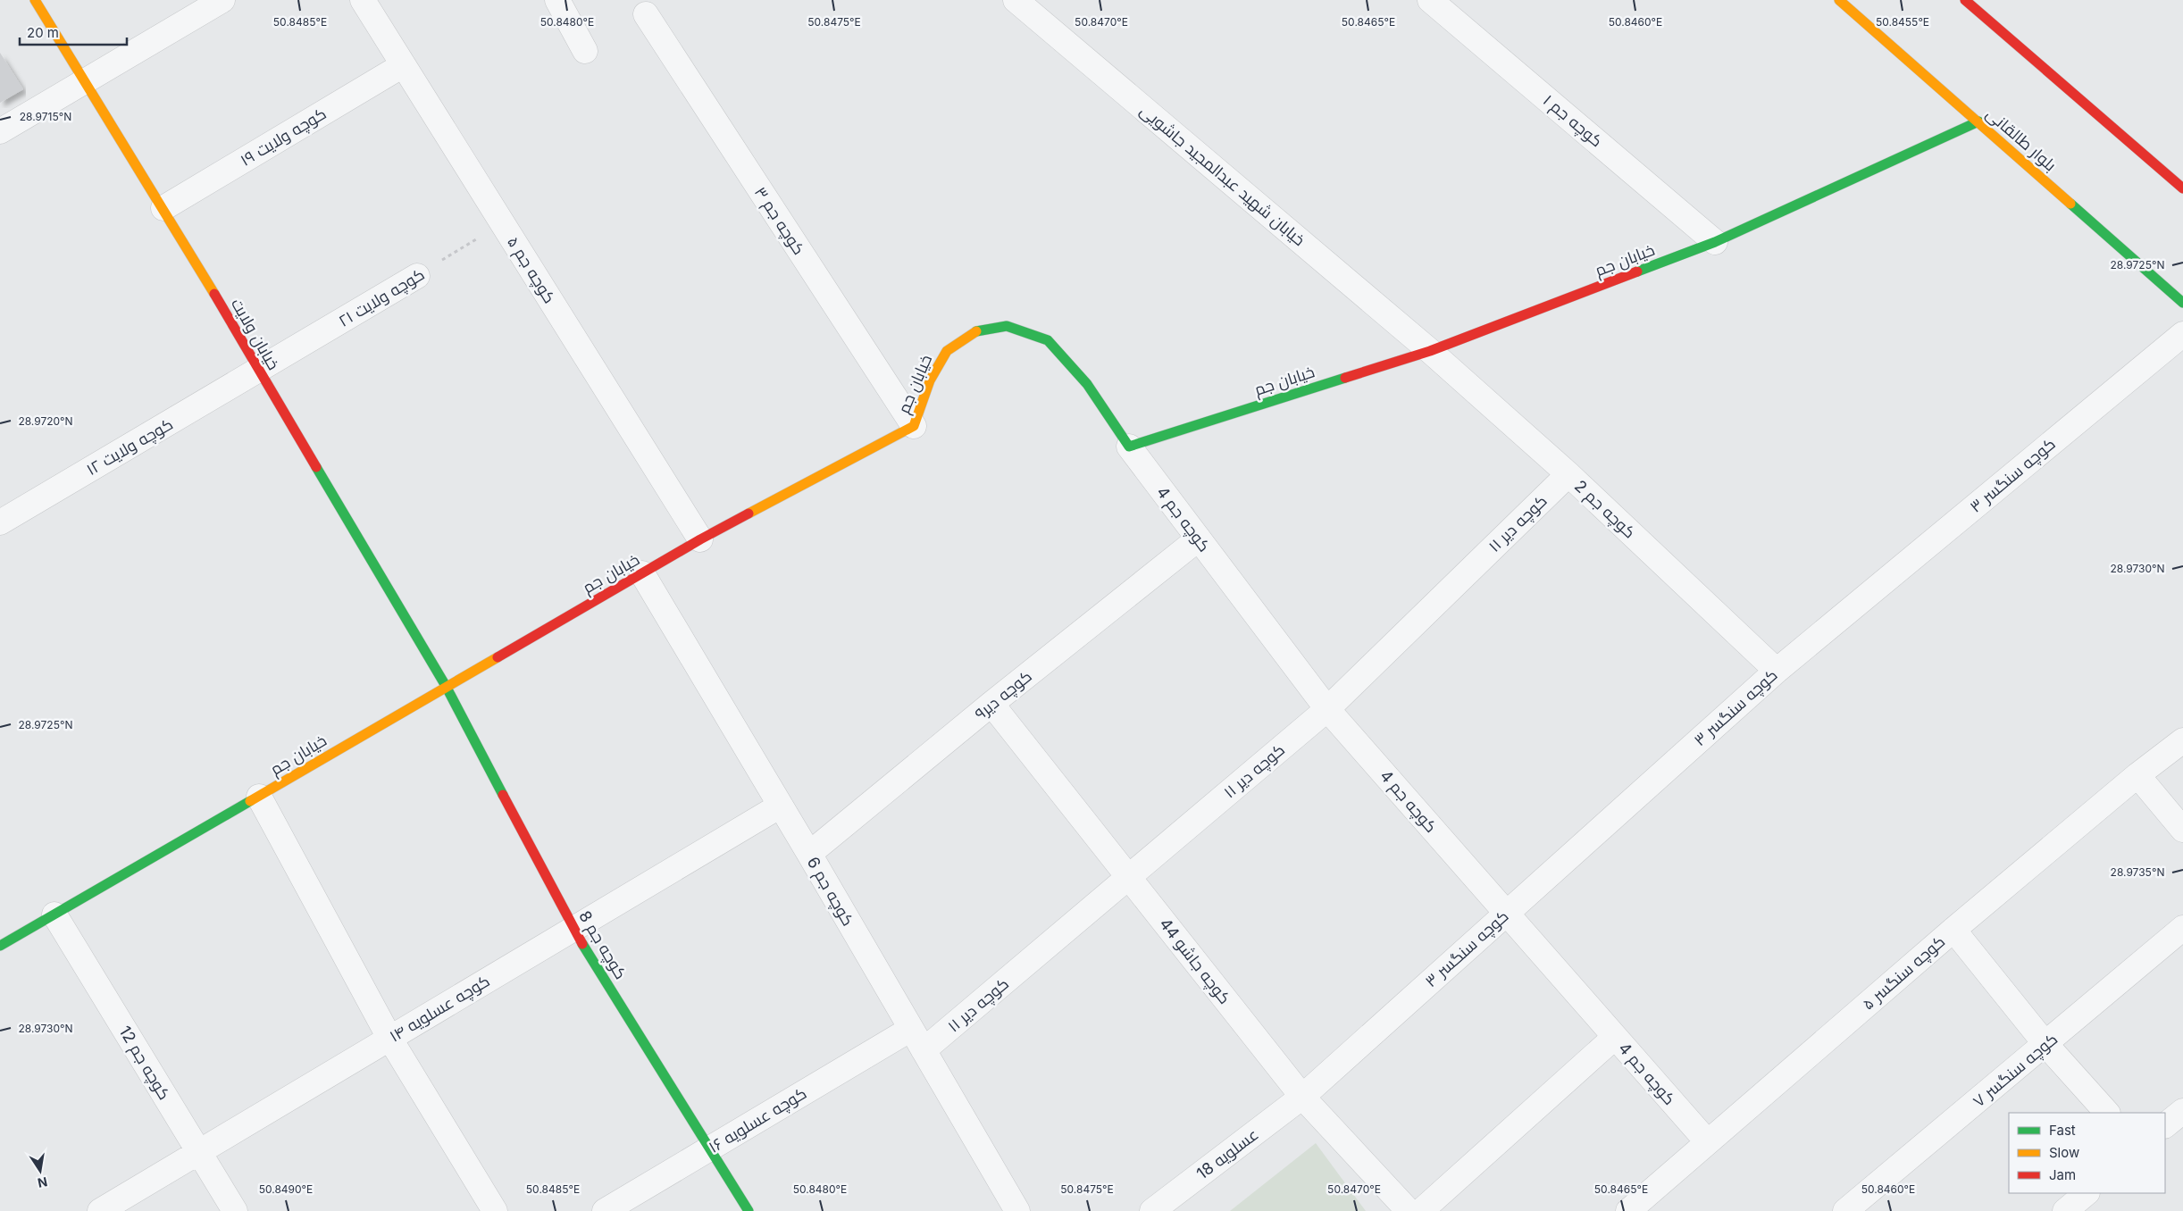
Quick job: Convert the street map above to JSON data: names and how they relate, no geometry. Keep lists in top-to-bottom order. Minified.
{"streets":{"street":["کوچه جم ۱","کوچه ولایت ۱۹","بلوار طالقانی","خیابان شهید عبدالمجید جاشویی","کوچه جم ۳","خیابان جم","کوچه جم ۵","کوچه ولایت ۲۱","خیابان ولایت","کوچه ولایت ۱۲","کوچه سنگسر ۳","کوچه جم 2","کوچه جم 4","کوچه دیر ۱۱","کوچه دیر۹","کوچه جم 6","کوچه جم 8","کوچه جاشو 44","کوچه سنگسر ۵","کوچه عسلویه ۱۴","کوچه جم 12","کوچه سنگسر ۷","کوچه عسلویه ۱۶","عسلویه 18"]},"crossings":[["کوچه جم ۱","خیابان جم"],["کوچه ولایت ۱۹","کوچه جم ۵"],["کوچه ولایت ۱۹","خیابان ولایت"],["بلوار طالقانی","خیابان جم"],["خیابان شهید عبدالمجید جاشویی","خیابان جم"],["خیابان شهید عبدالمجید جاشویی","کوچه جم 2"],["کوچه جم ۳","خیابان جم"],["خیابان جم","کوچه جم ۵"],["خیابان جم","خیابان ولایت"],["خیابان جم","کوچه جم 2"],["خیابان جم","کوچه جم 4"],["خیابان جم","کوچه جم 6"],["خیابان جم","کوچه جم 8"],["خیابان جم","کوچه جم 12"],["کوچه جم ۵","کوچه ولایت ۲۱"],["کوچه ولایت ۲۱","خیابان ولایت"],["کوچه ولایت ۲۱","کوچه ولایت ۱۲"],["خیابان ولایت","کوچه ولایت ۱۲"],["خیابان ولایت","کوچه جم 8"],["کوچه سنگسر ۳","کوچه جم 2"],["کوچه سنگسر ۳","کوچه جم 4"],["کوچه سنگسر ۳","کوچه جاشو 44"],["کوچه سنگسر ۳","عسلویه 18"],["کوچه جم 2","کوچه دیر ۱۱"],["کوچه جم 4","کوچه دیر ۱۱"],["کوچه جم 4","کوچه دیر۹"],["کوچه جم 4","کوچه سنگسر ۵"],["کوچه دیر ۱۱","کوچه جم 6"],["کوچه دیر ۱۱","کوچه جاشو 44"],["کوچه دیر۹","کوچه جم 6"],["کوچه دیر۹","کوچه جاشو 44"],["کوچه جم 6","کوچه عسلویه ۱۴"],["کوچه جم 6","کوچه عسلویه ۱۶"],["کوچه جم 8","کوچه عسلویه ۱۴"],["کوچه جم 8","کوچه عسلویه ۱۶"],["کوچه جاشو 44","عسلویه 18"],["کوچه عسلویه ۱۴","کوچه جم 12"]],"legend":["Fast","Slow","Jam"],"scale_bar":"20 m","north":"bottom","coordinates":["50.8485°E","50.8480°E","50.8475°E","50.8470°E","50.8465°E","50.8460°E","50.8455°E","28.9715°N","28.9725°N","28.9720°N","28.9730°N","28.9735°N","50.8490°E"]}
